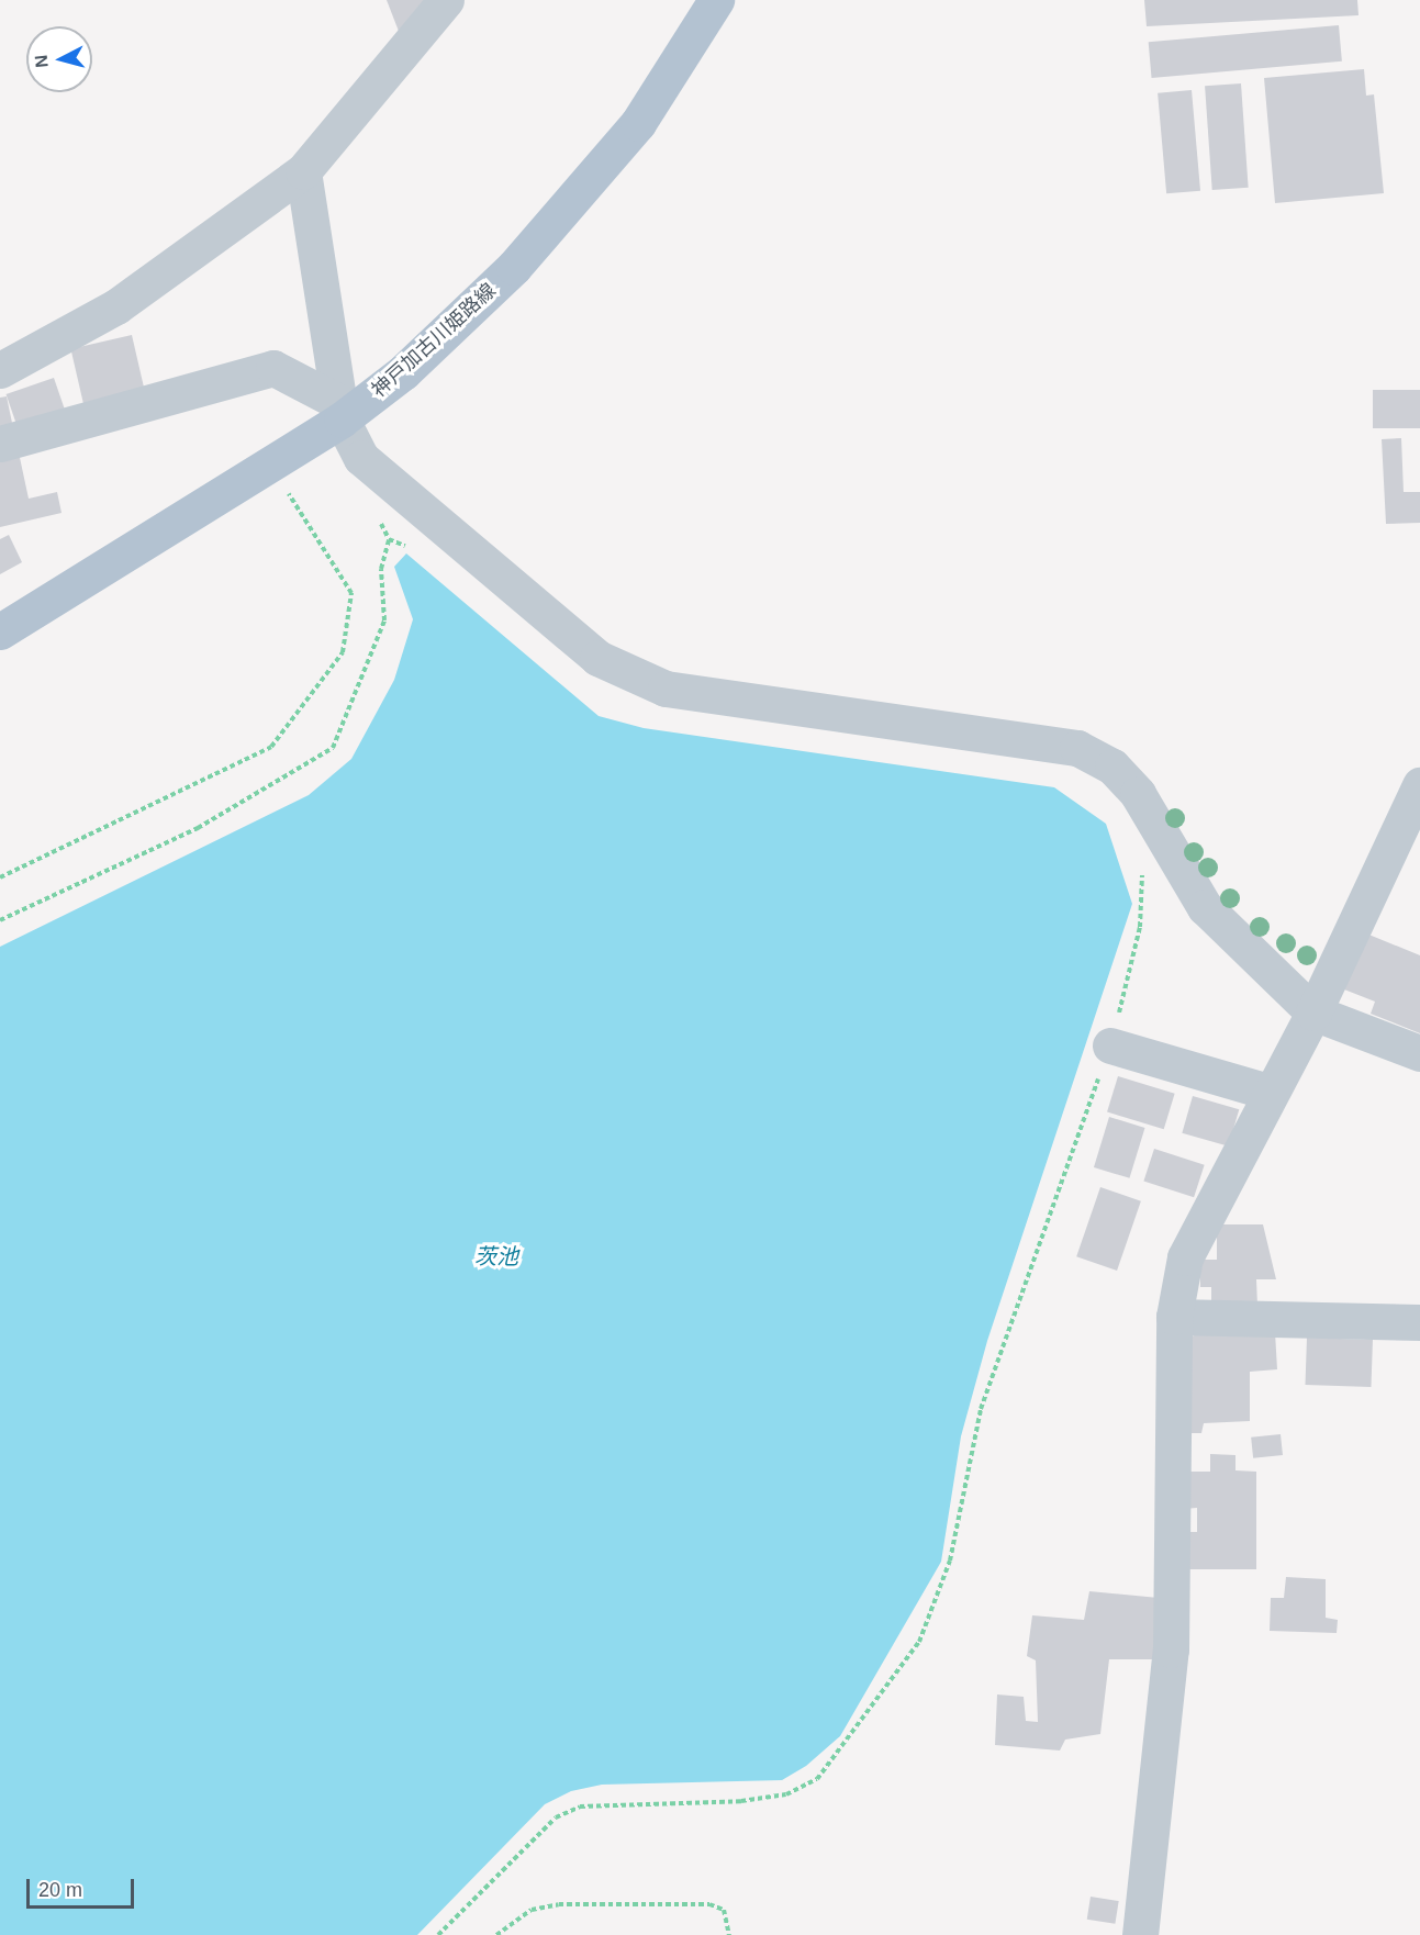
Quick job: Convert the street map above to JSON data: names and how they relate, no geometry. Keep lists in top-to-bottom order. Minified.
{"streets":{"main road":["神戸加古川姫路線"]},"water":["茨池"],"scale_bar":"20 m","north":"left"}
